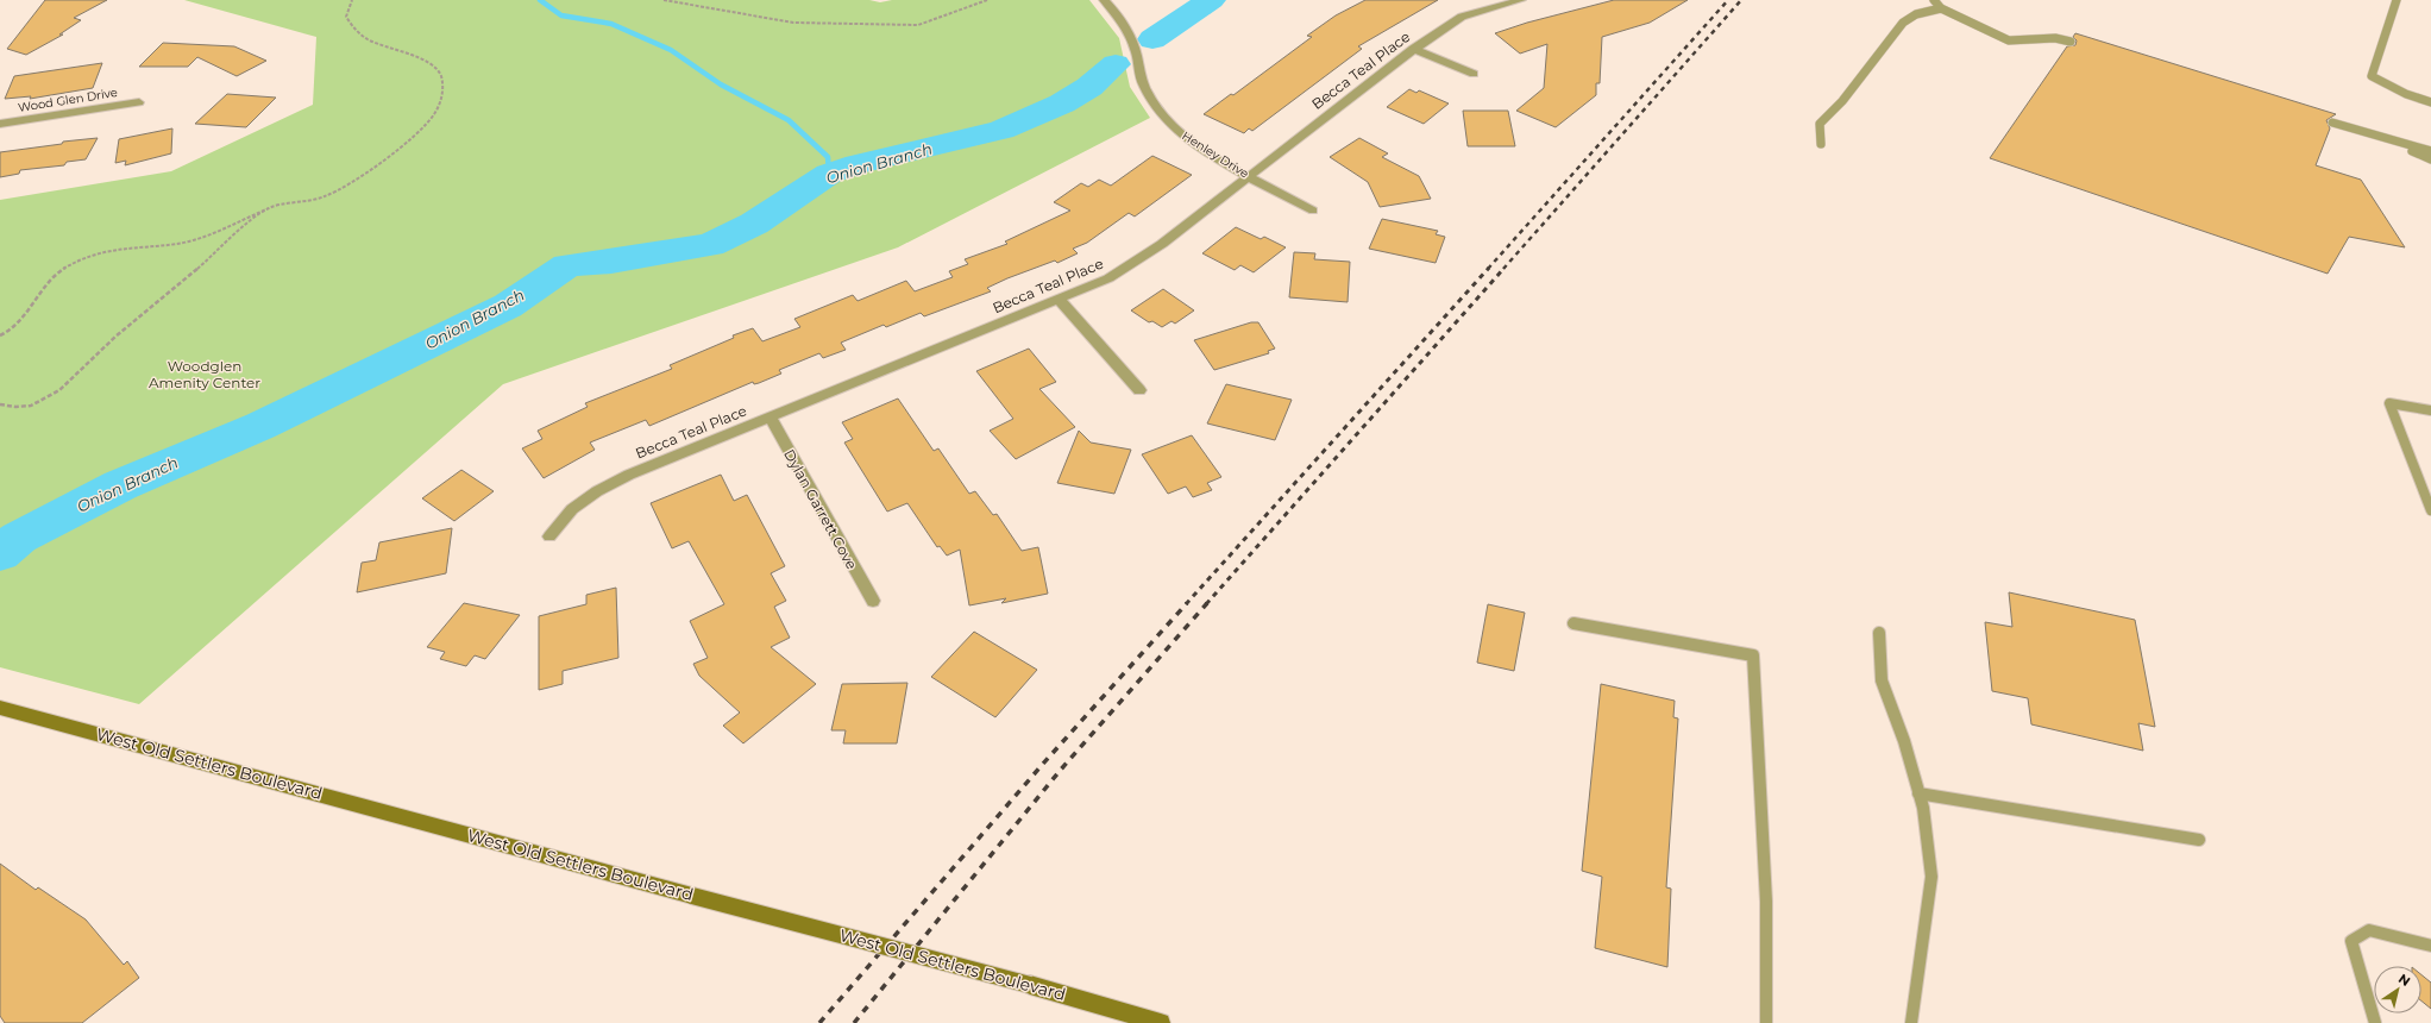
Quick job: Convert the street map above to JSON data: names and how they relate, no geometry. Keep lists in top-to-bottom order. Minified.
{"streets":{"main road":["West Old Settlers Boulevard"],"street":["Becca Teal Place","Wood Glen Drive","Henley Drive","Dylan Garrett Cove"]},"crossings":[["Becca Teal Place","Henley Drive"],["Becca Teal Place","Dylan Garrett Cove"]],"water":["Onion Branch"],"parks":["Woodglen Amenity Center"],"north":"top right"}
